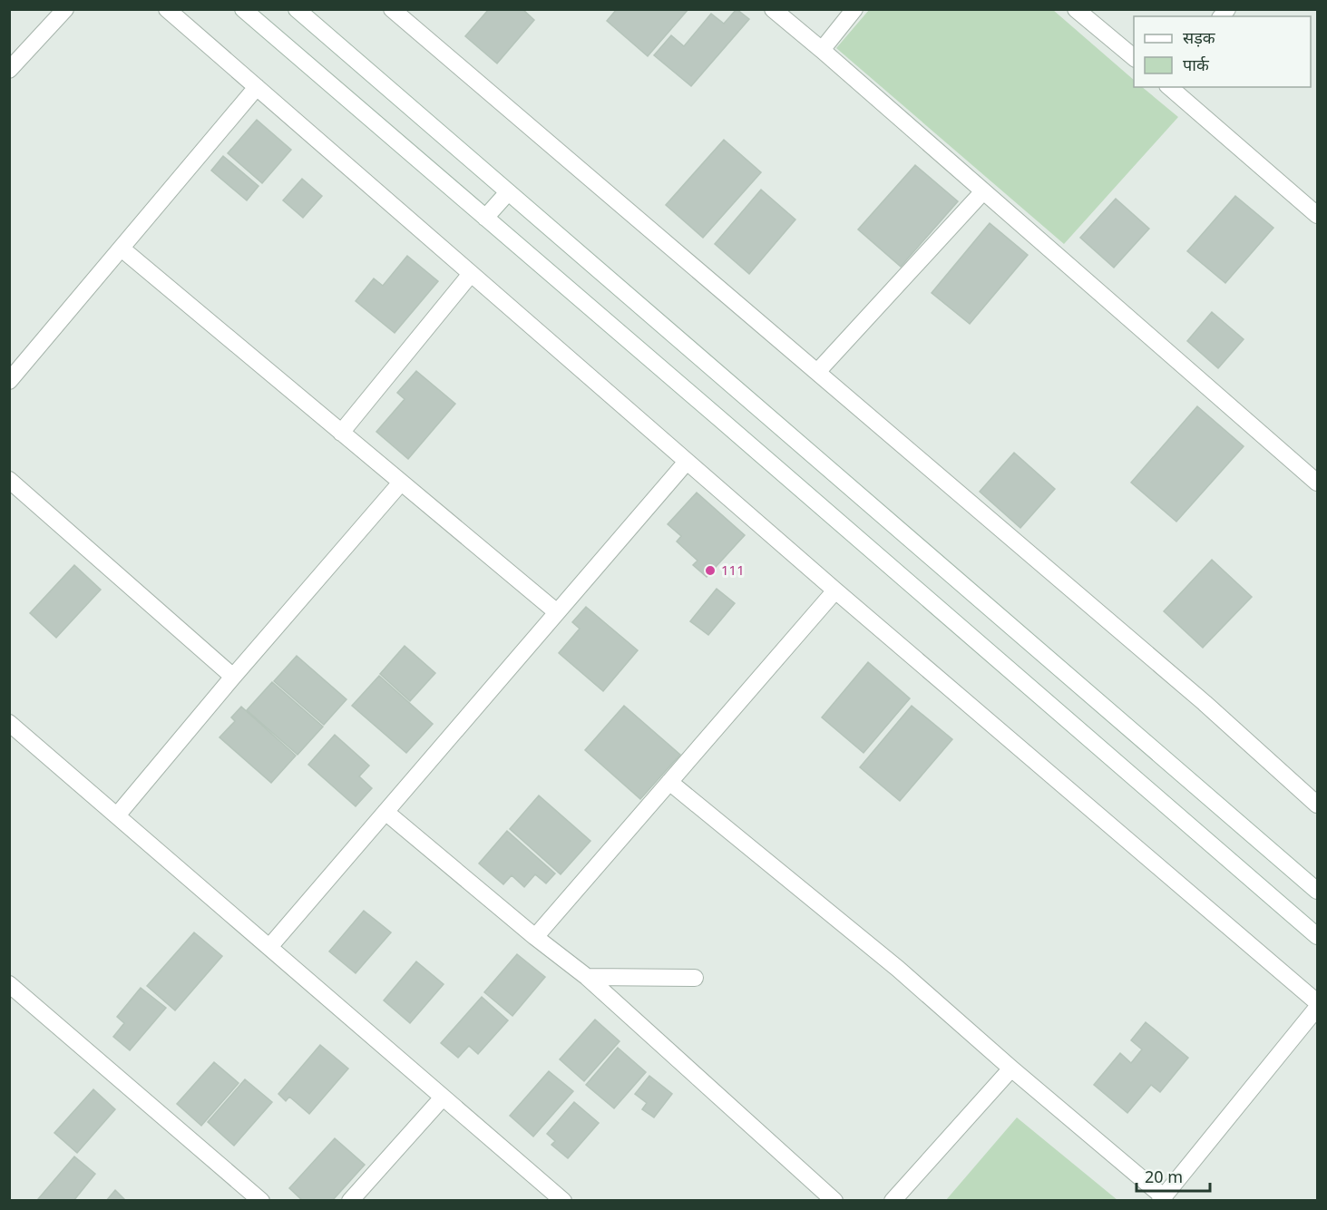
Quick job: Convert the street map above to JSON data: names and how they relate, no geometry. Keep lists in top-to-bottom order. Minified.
{"places":["111"],"legend":["सड़क","पार्क"],"scale_bar":"20 m"}
